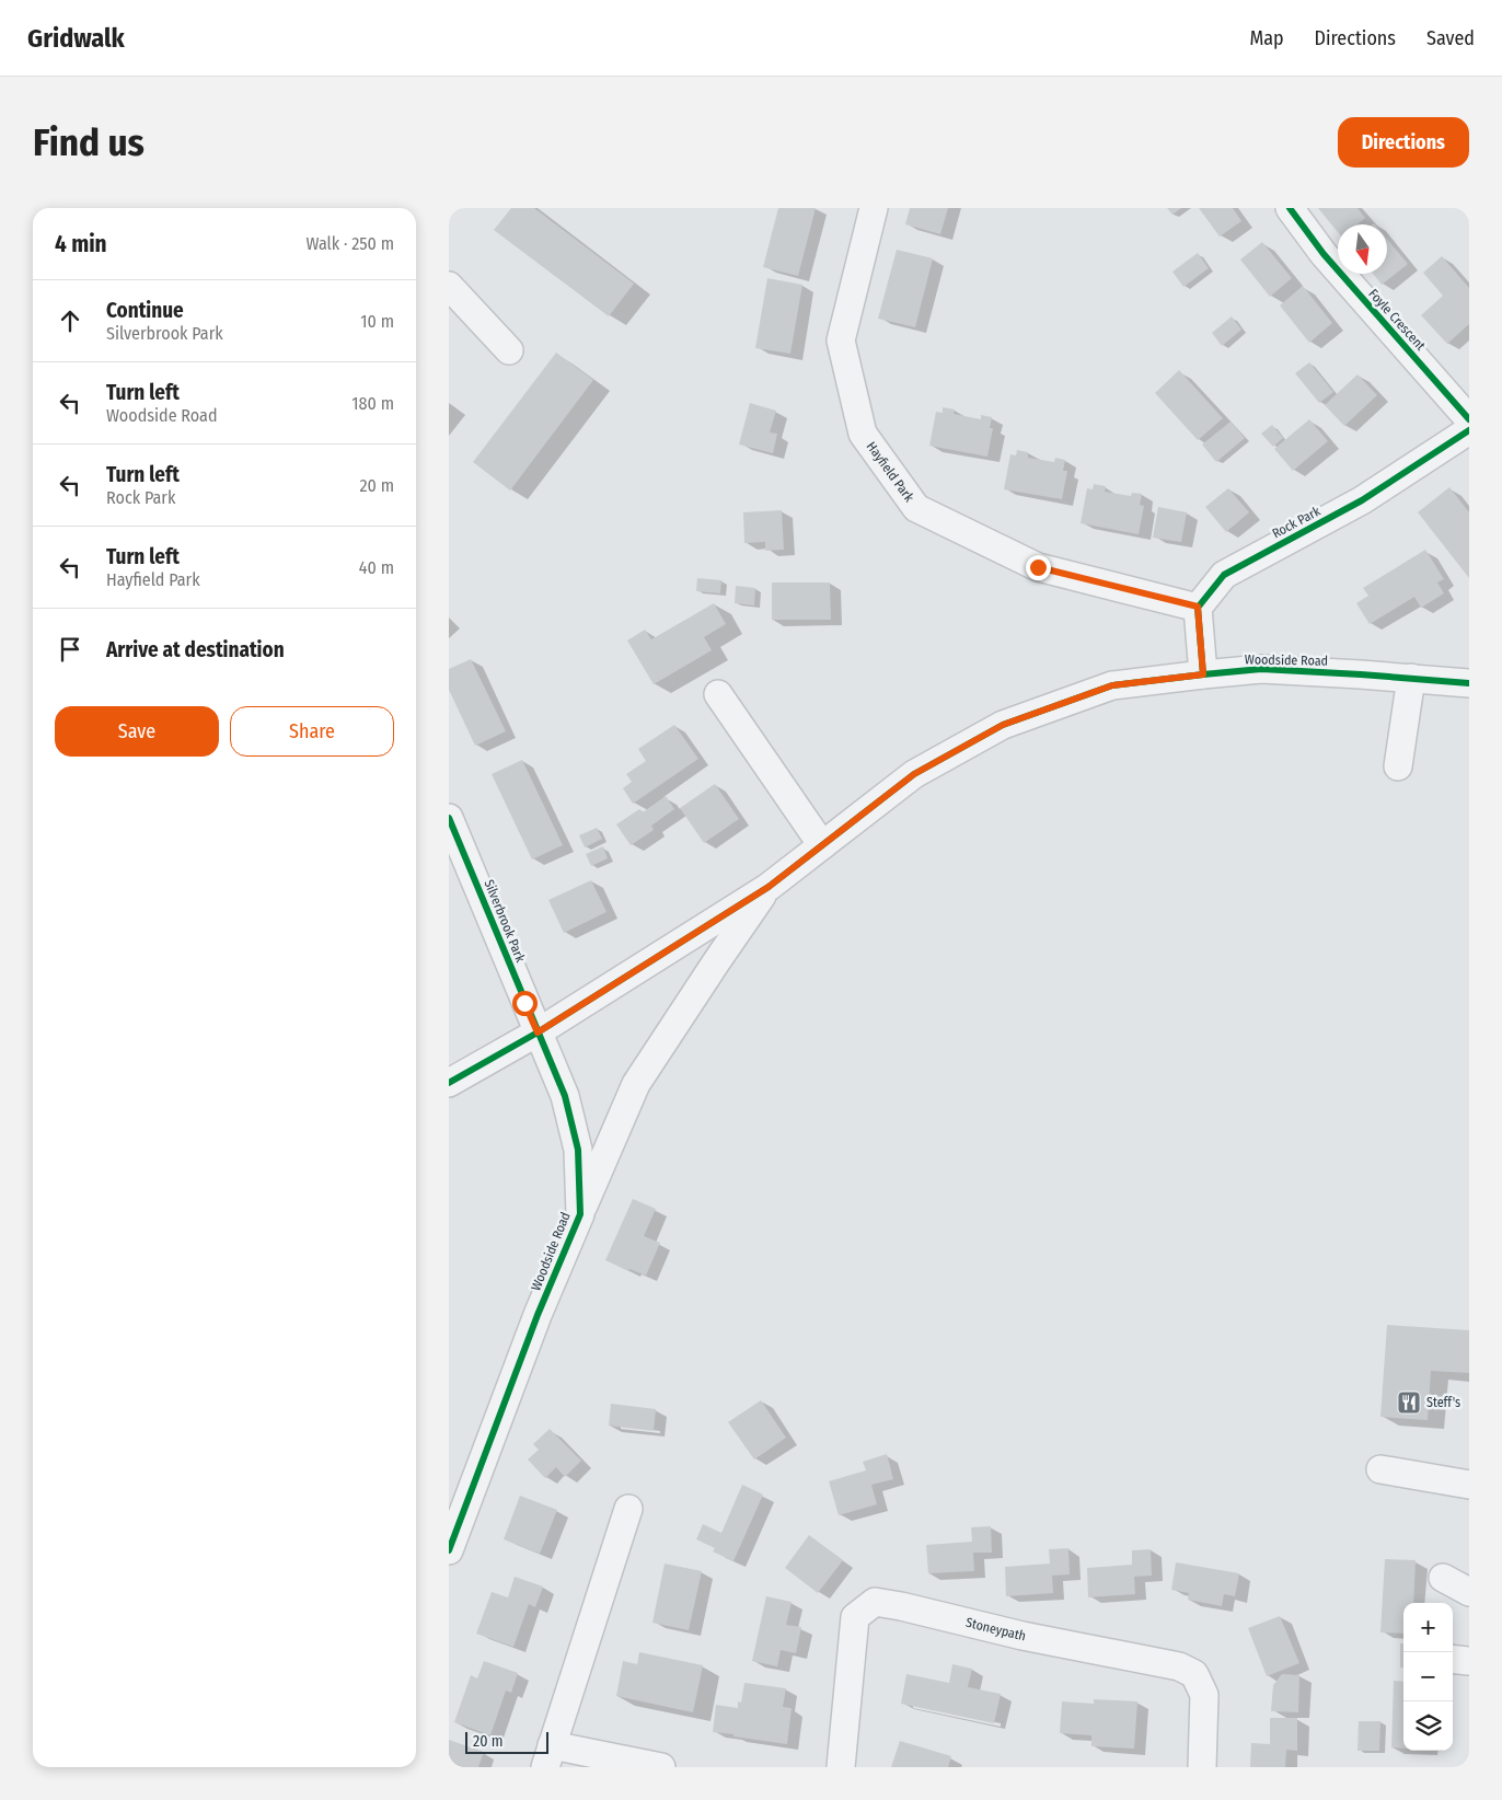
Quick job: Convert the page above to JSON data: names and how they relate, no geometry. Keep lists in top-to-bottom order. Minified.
{"streets":{"street":["Foyle Crescent","Hayfield Park","Rock Park","Woodside Road","Silverbrook Park","Stoneypath"]},"crossings":[["Hayfield Park","Rock Park"],["Woodside Road","Silverbrook Park"]],"places":{"restaurant":["Steff's"]},"scale_bar":"20 m","north":"bottom","page":{"header":"Gridwalk","nav":["Map","Directions","Saved"],"buttons":["Directions",["Save","Share"]],"title":"Find us","heading":["4 min","Walk · 250 m"],"list":[["Continue","Silverbrook Park","10 m"],["Turn left","Woodside Road","180 m"],["Turn left","Rock Park","20 m"],["Turn left","Hayfield Park","40 m"],"Arrive at destination"],"map_buttons":["+","−"],"scale":"20 m"}}
